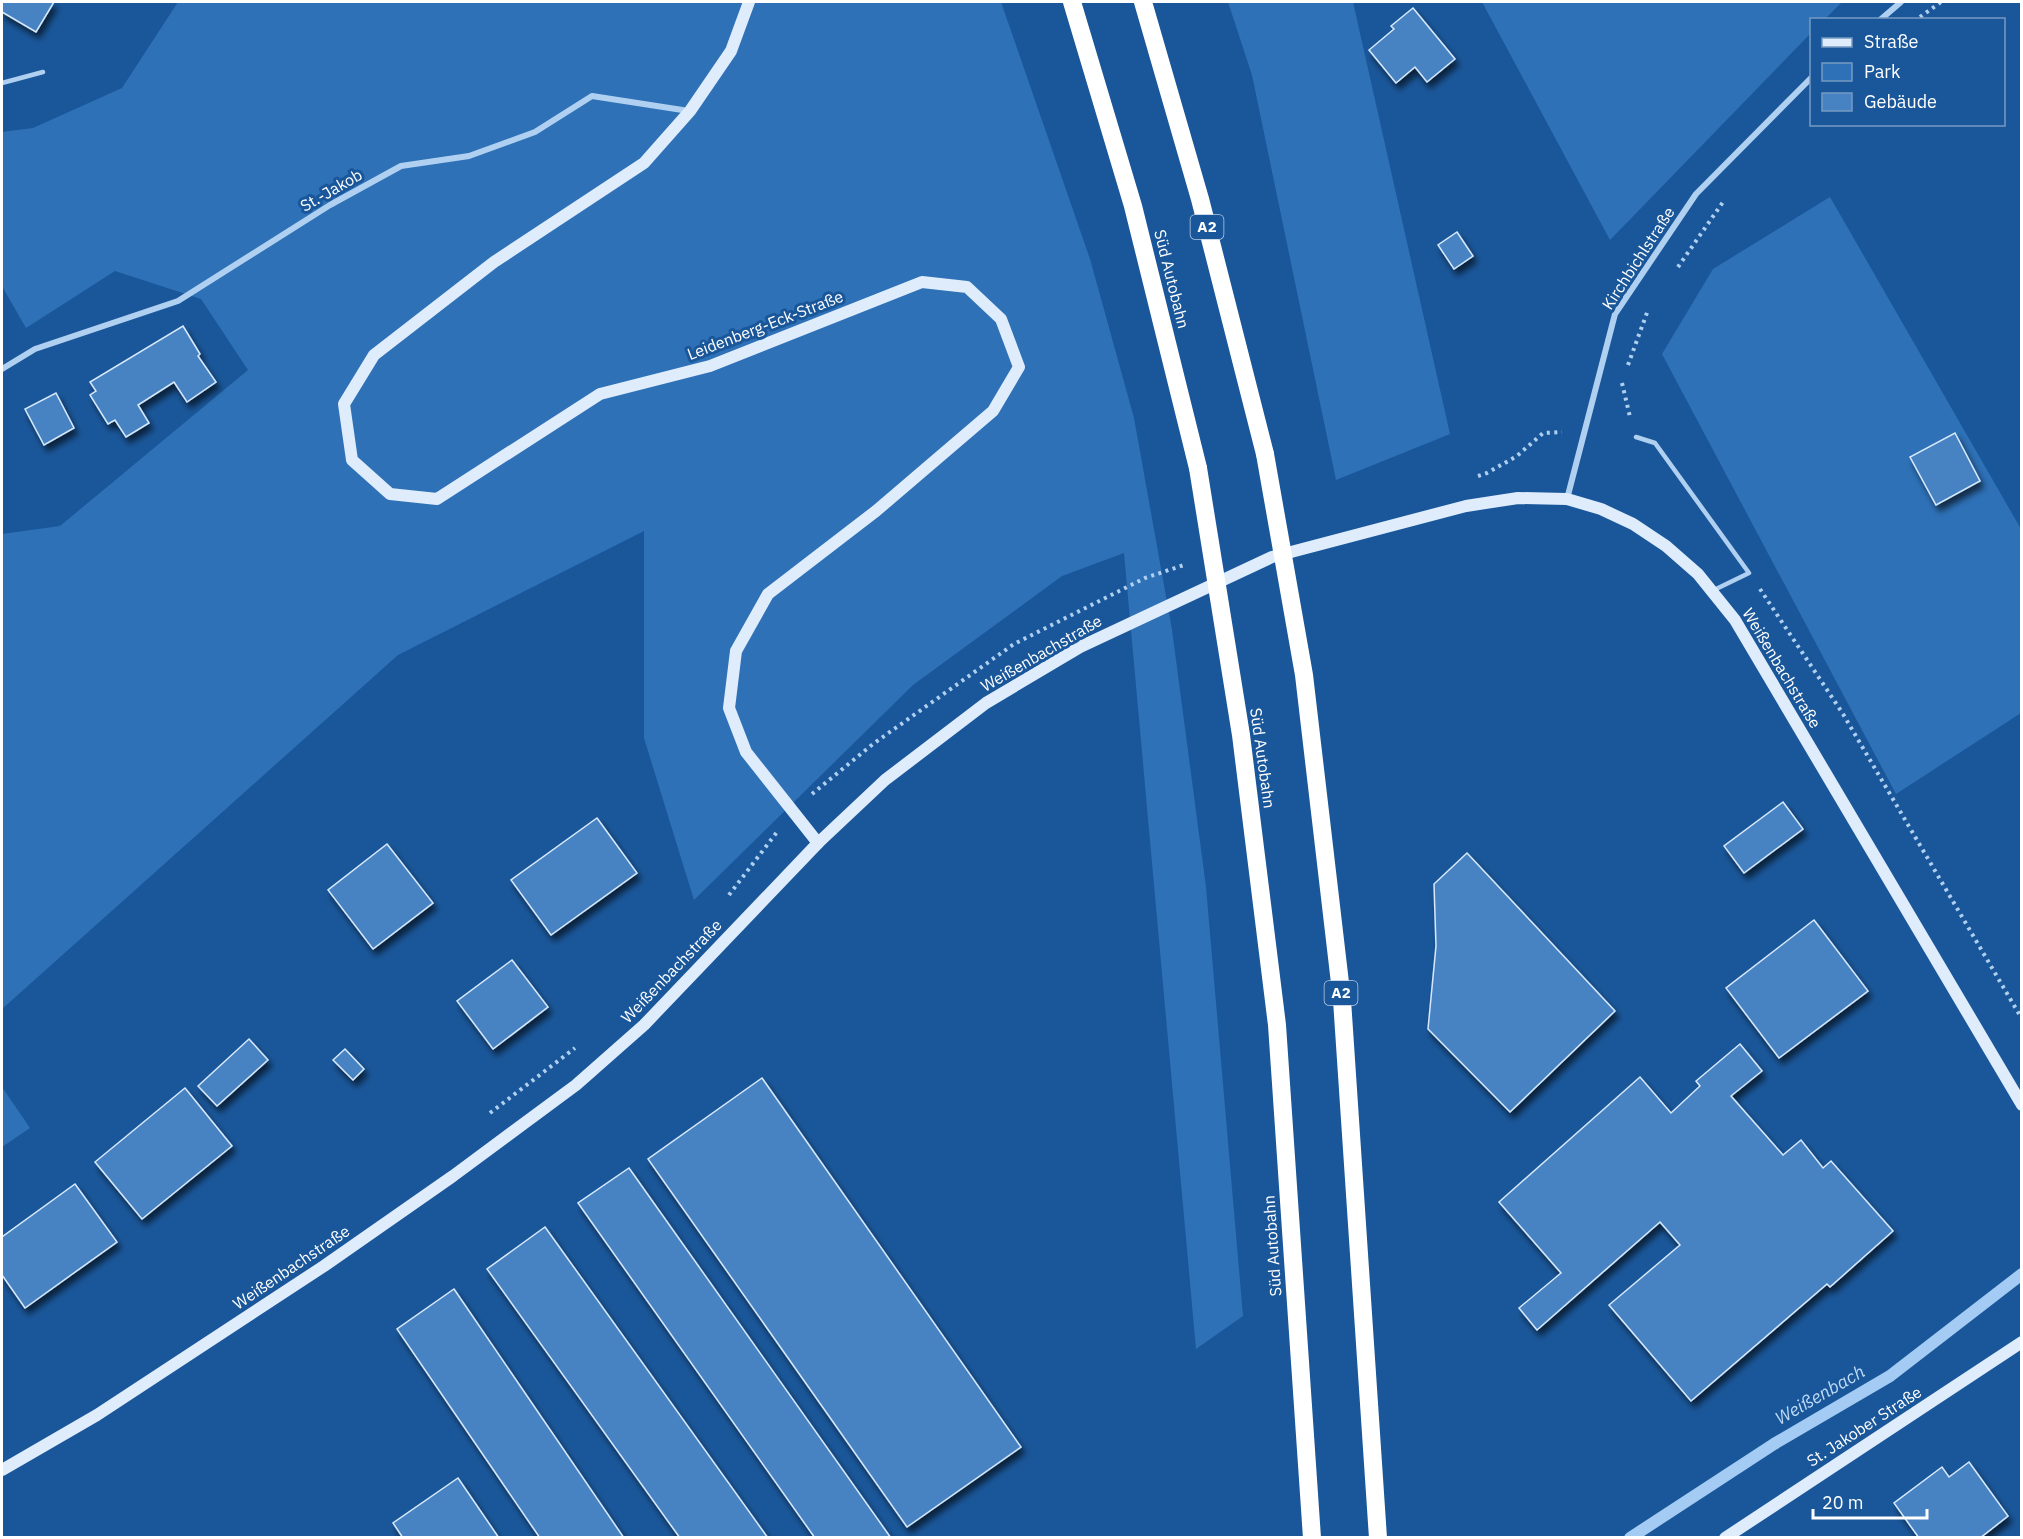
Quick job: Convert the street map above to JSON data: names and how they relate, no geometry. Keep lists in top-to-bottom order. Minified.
{"streets":{"highway":["A2","Süd Autobahn"],"main road":["Leidenberg-Eck-Straße","Weißenbachstraße","St. Jakober Straße"],"street":["St.-Jakob","Kirchbichlstraße"]},"crossings":[["St.-Jakob","Leidenberg-Eck-Straße"],["Kirchbichlstraße","Weißenbachstraße"],["Leidenberg-Eck-Straße","Weißenbachstraße"]],"water":["Weißenbach"],"legend":["Straße","Park","Gebäude"],"scale_bar":"20 m"}
